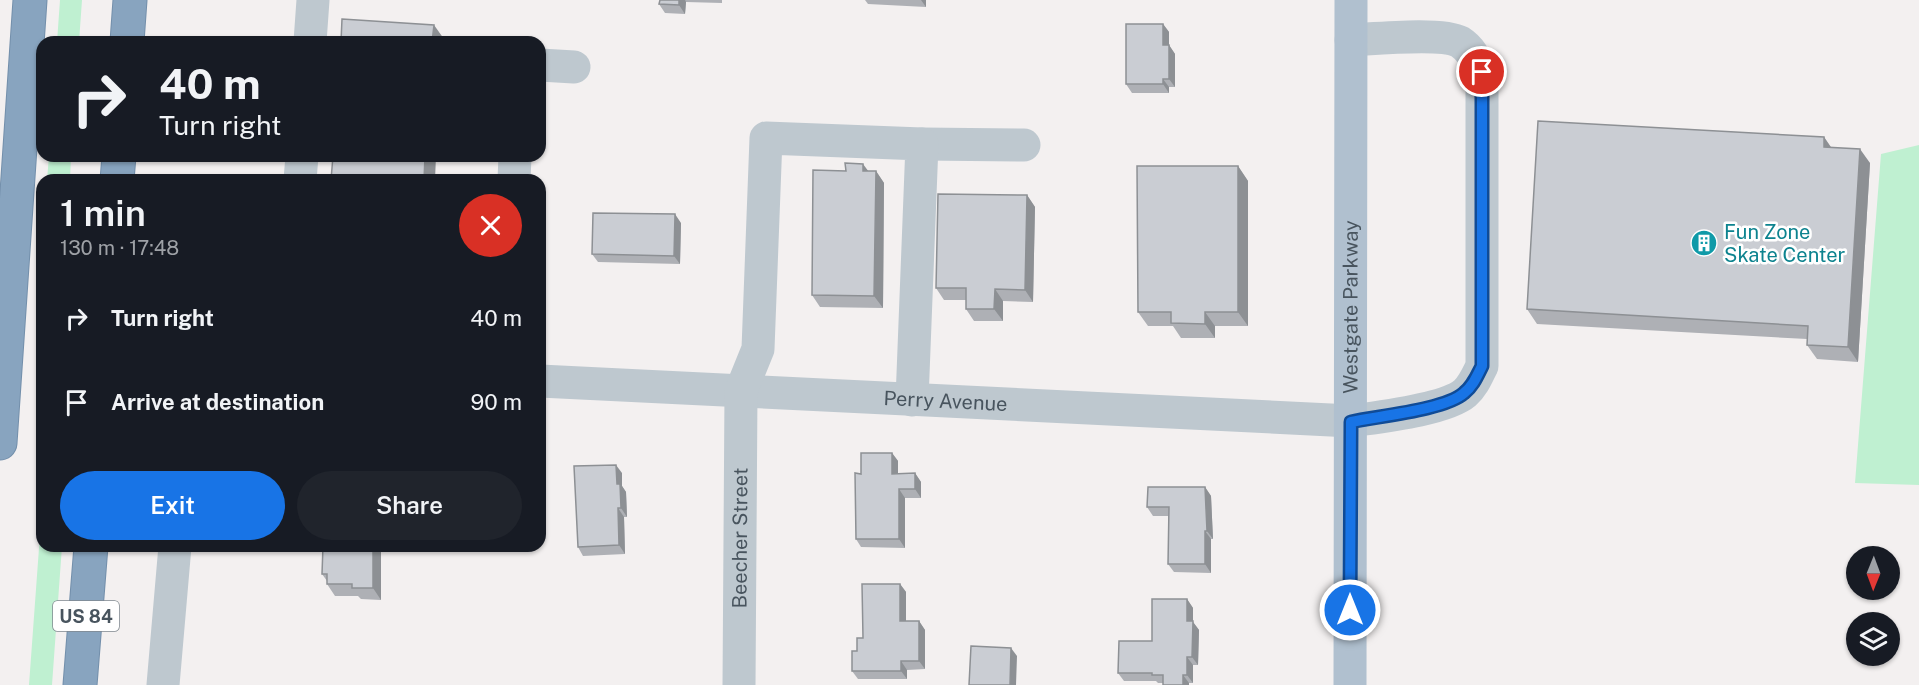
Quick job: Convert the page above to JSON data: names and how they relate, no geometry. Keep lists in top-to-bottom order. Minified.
{"streets":{"highway":["US 84"],"main road":["Westgate Parkway"],"street":["Perry Avenue","Beecher Street"]},"crossings":[["Westgate Parkway","Perry Avenue"],["Perry Avenue","Beecher Street"]],"places":{"building":["Fun Zone Skate Center"]},"north":"bottom","page":{"turn":["40 m","Turn right"],"heading":["1 min","130 m · 17:48"],"list":[{"name":"Turn right","value":"40 m"},{"name":"Arrive at destination","value":"90 m"}],"buttons":["Exit","Share"]}}
